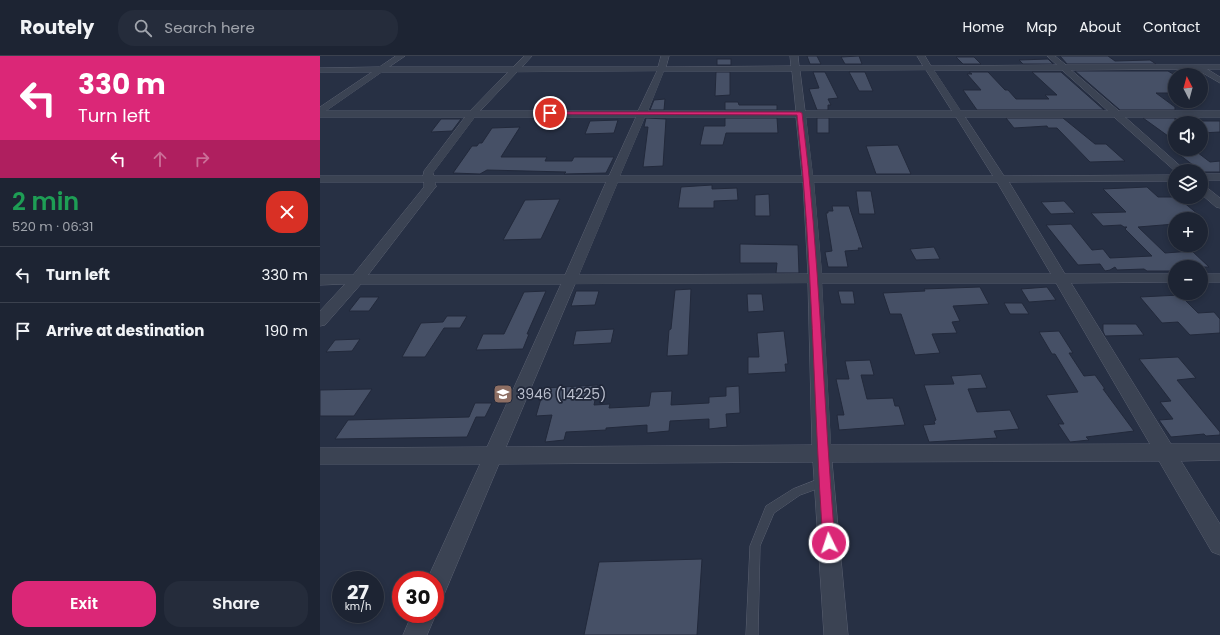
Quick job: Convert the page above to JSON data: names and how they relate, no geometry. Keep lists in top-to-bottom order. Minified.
{"places":{"school or university":["3946 (14225)"]},"north":"top","page":{"header":"Routely","search":"Search here","nav":["Home","Map","About","Contact"],"turn":["330 m","Turn left"],"map_buttons":["+","−"],"heading":["2 min","520 m · 06:31"],"list":[{"name":"Turn left","value":"330 m"},{"name":"Arrive at destination","value":"190 m"}],"speed":"27 km/h","limit":"30","buttons":["Exit","Share"]}}
